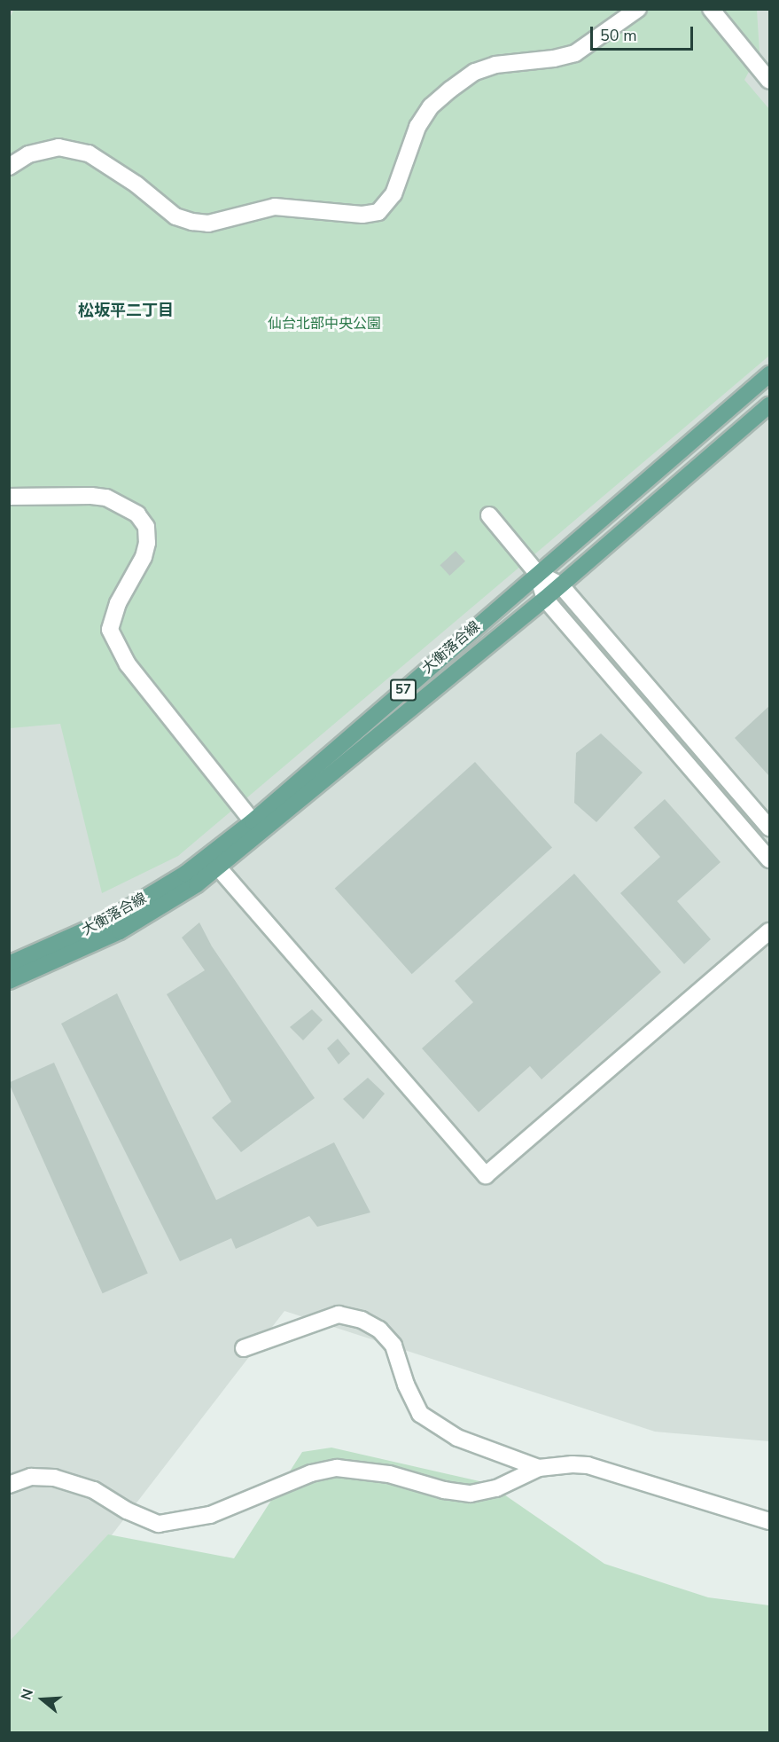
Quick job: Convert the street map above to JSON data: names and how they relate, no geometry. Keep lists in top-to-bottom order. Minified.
{"streets":{"main road":["大衡落合線","57"]},"districts":["松坂平二丁目"],"parks":["仙台北部中央公園"],"scale_bar":"50 m","north":"left"}
